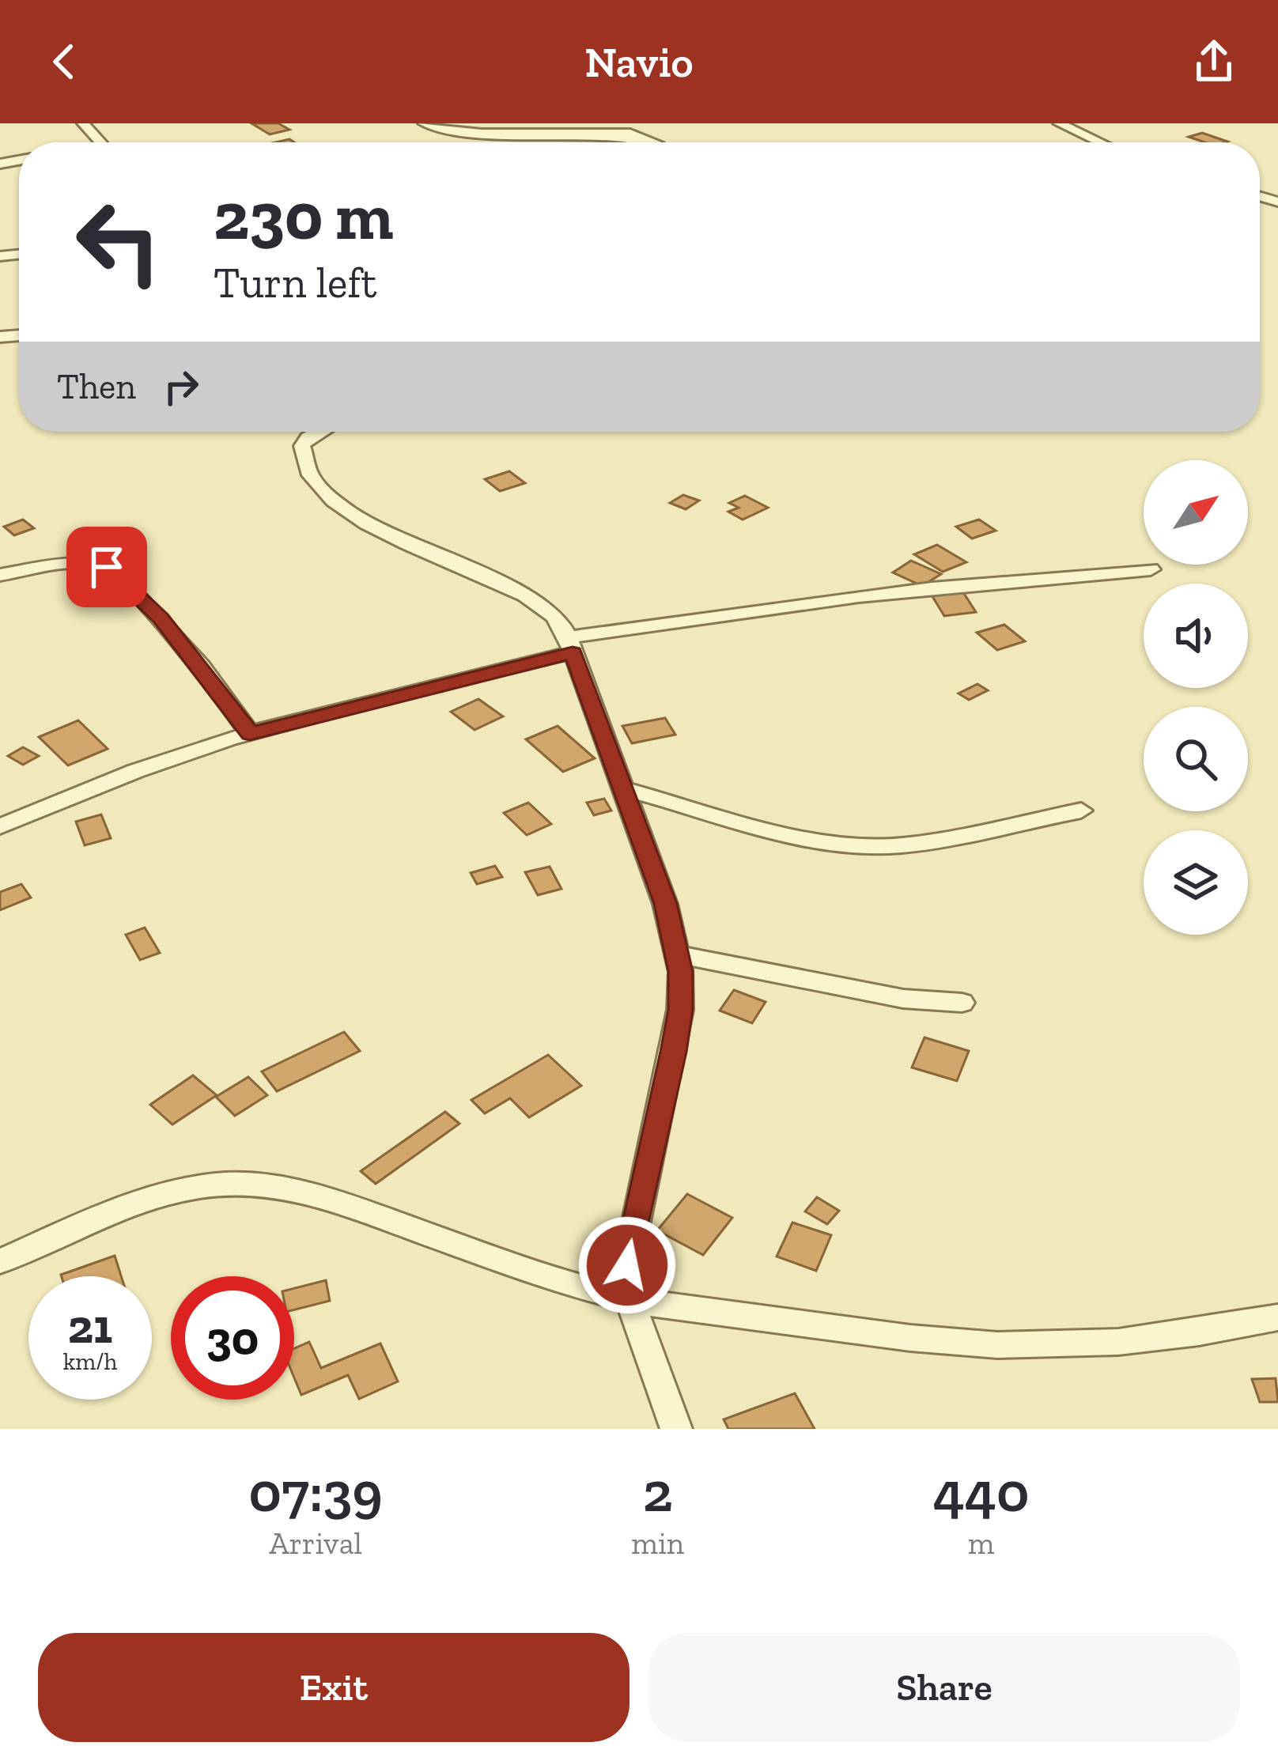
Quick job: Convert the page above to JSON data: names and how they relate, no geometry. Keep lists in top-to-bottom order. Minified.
{"north":"top right","page":{"header":"Navio","turn":["230 m","Turn left"],"then":"Then","speed":"21 km/h","limit":"30","eta":["07:39","Arrival","2","min","440","m"],"buttons":["Exit","Share"]}}
